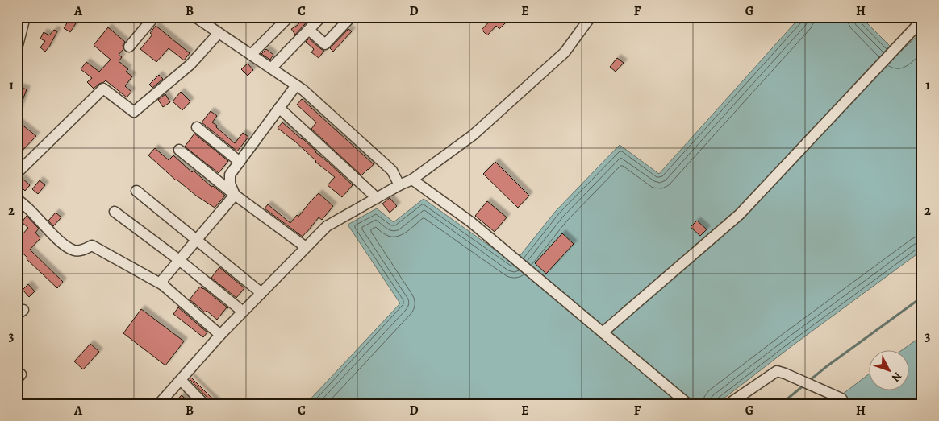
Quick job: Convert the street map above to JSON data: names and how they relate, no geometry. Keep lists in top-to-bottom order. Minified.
{"north":"bottom right","grid":{"columns":["A","B","C","D","E","F","G","H"],"rows":["1","2","3"]}}
